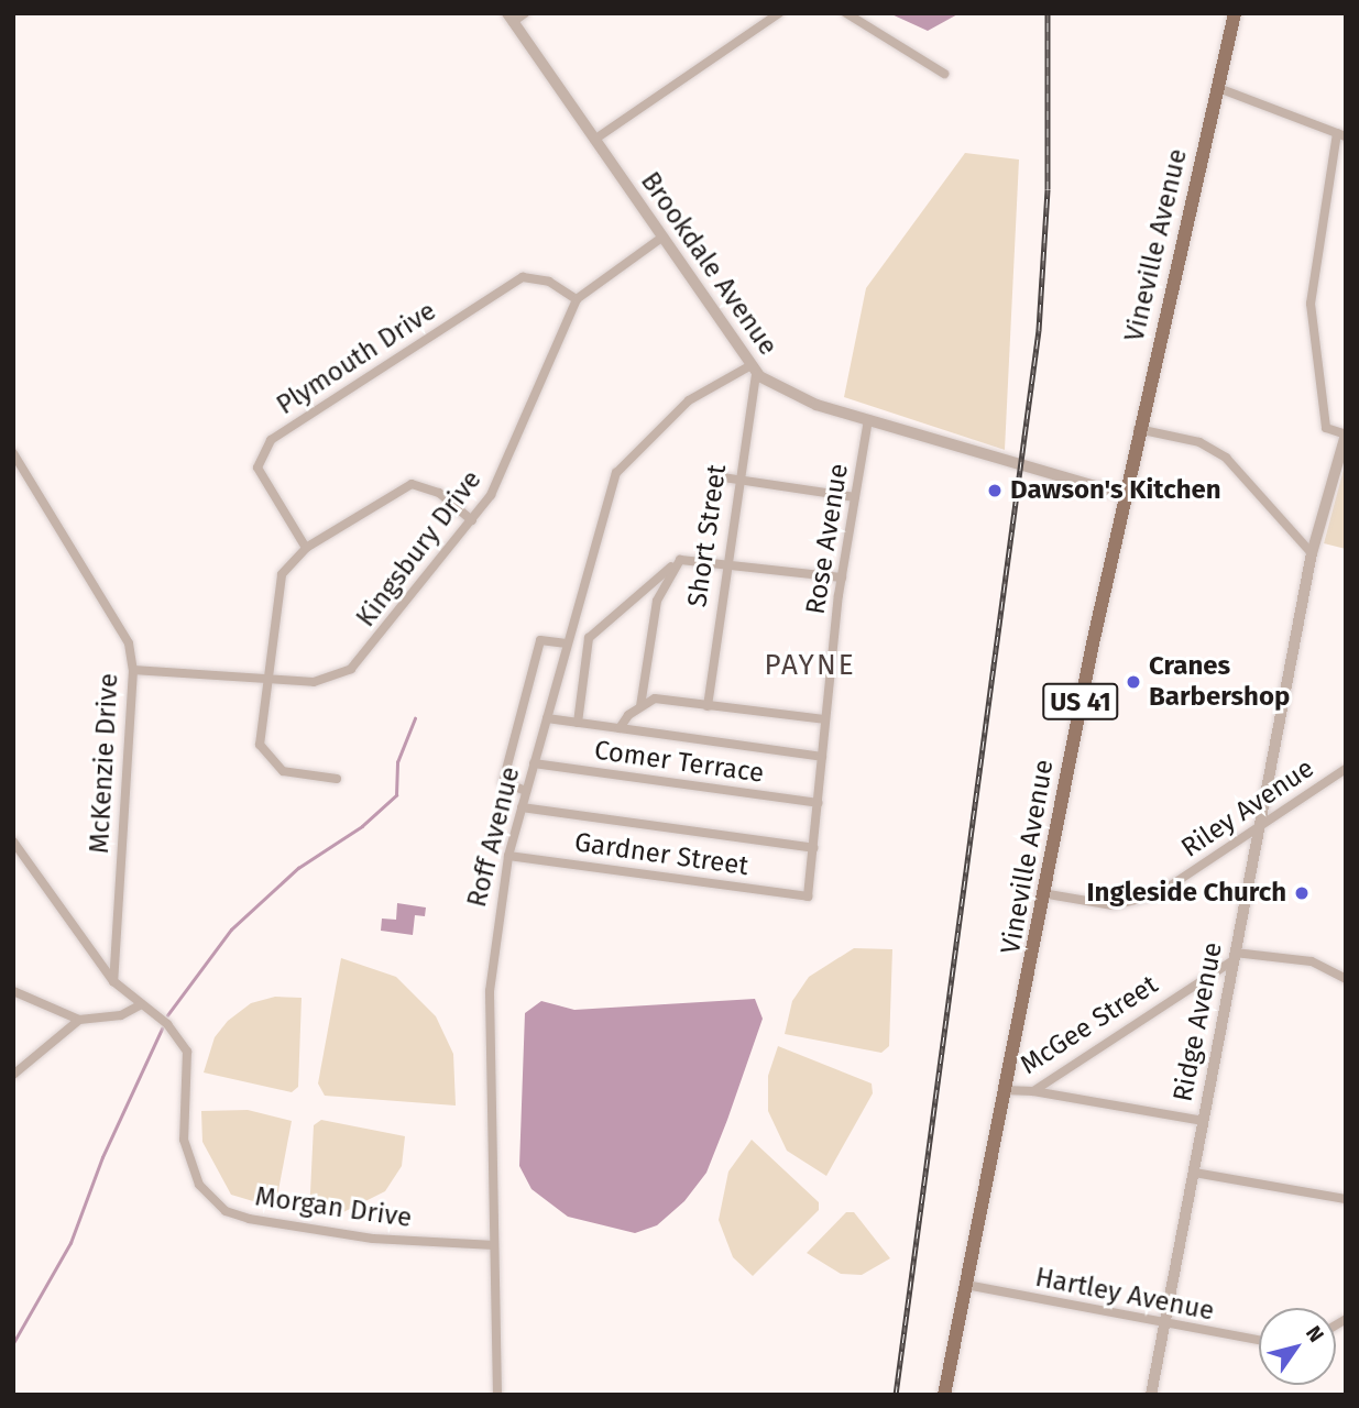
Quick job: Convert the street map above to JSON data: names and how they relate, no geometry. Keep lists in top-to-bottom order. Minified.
{"streets":{"main road":["Vineville Avenue","US 41"],"street":["Brookdale Avenue","Plymouth Drive","Short Street","Rose Avenue","Kingsbury Drive","Comer Terrace","McKenzie Drive","Riley Avenue","Roff Avenue","Gardner Street","Ridge Avenue","McGee Street","Morgan Drive","Hartley Avenue"]},"crossings":[["Vineville Avenue","Brookdale Avenue"],["Vineville Avenue","Riley Avenue"],["Vineville Avenue","McGee Street"],["Vineville Avenue","Hartley Avenue"],["Brookdale Avenue","Short Street"],["Brookdale Avenue","Rose Avenue"],["Brookdale Avenue","Roff Avenue"],["Plymouth Drive","Kingsbury Drive"],["Short Street","Roff Avenue"],["Rose Avenue","Comer Terrace"],["Rose Avenue","Gardner Street"],["Kingsbury Drive","McKenzie Drive"],["Comer Terrace","Roff Avenue"],["Riley Avenue","Ridge Avenue"],["Roff Avenue","Gardner Street"],["Roff Avenue","Morgan Drive"],["Ridge Avenue","McGee Street"],["Ridge Avenue","Hartley Avenue"]],"districts":["PAYNE"],"places":["Dawson's Kitchen","Cranes Barbershop","Ingleside Church"],"north":"top right"}
